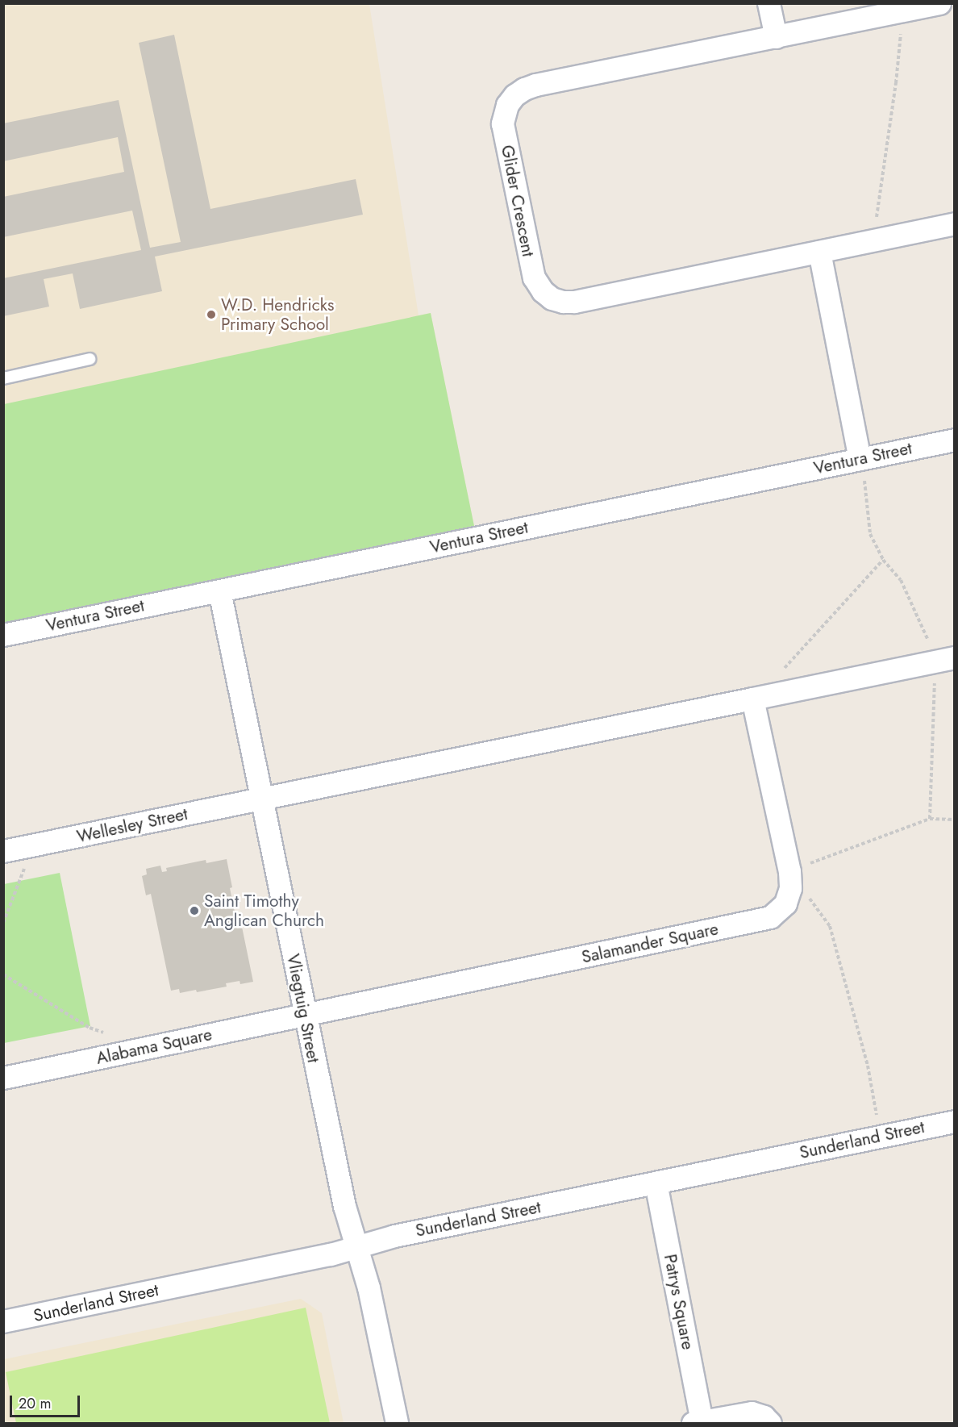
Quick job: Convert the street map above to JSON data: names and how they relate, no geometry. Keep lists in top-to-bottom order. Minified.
{"streets":{"street":["Glider Crescent","Ventura Street","Wellesley Street","Salamander Square","Vliegtuig Street","Alabama Square","Sunderland Street","Patrys Square"]},"crossings":[["Ventura Street","Vliegtuig Street"],["Wellesley Street","Vliegtuig Street"],["Salamander Square","Vliegtuig Street"],["Salamander Square","Alabama Square"],["Vliegtuig Street","Alabama Square"],["Vliegtuig Street","Sunderland Street"],["Sunderland Street","Patrys Square"]],"places":["W.D. Hendricks Primary School","Saint Timothy Anglican Church"],"scale_bar":"20 m"}
